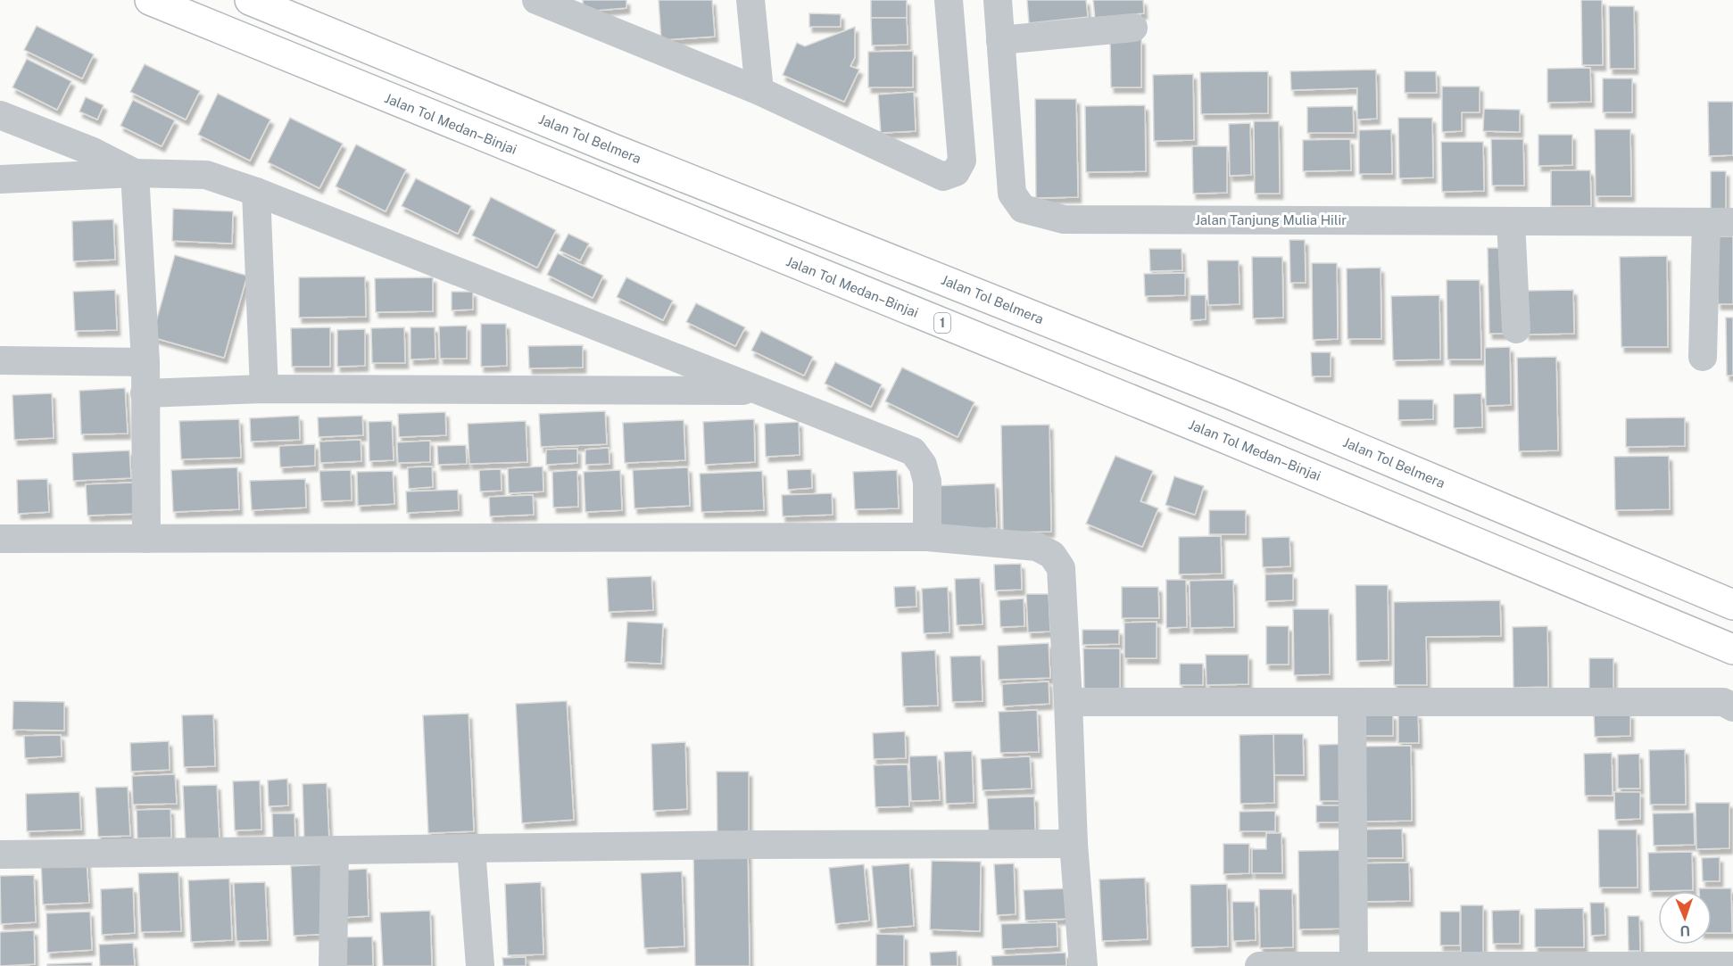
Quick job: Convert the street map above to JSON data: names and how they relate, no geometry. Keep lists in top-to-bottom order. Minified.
{"streets":{"highway":["Jalan Tol Medan–Binjai","Jalan Tol Belmera","1"],"street":["Jalan Tanjung Mulia Hilir"]},"north":"bottom"}
